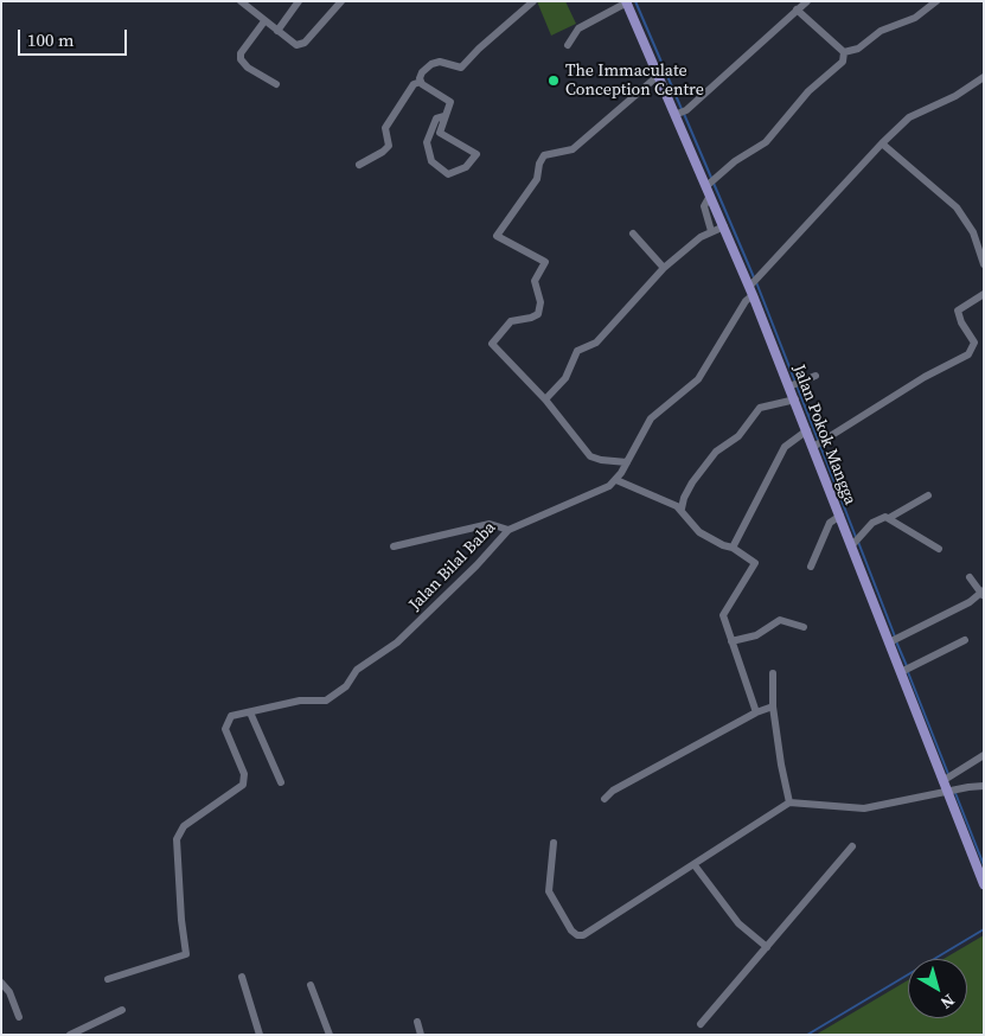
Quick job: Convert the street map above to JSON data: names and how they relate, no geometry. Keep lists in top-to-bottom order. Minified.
{"streets":{"main road":["Jalan Pokok Mangga"],"street":["Jalan Bilal Baba"]},"crossings":[["Jalan Pokok Mangga","Jalan Bilal Baba"]],"places":["The Immaculate Conception Centre"],"scale_bar":"100 m","north":"bottom right"}
